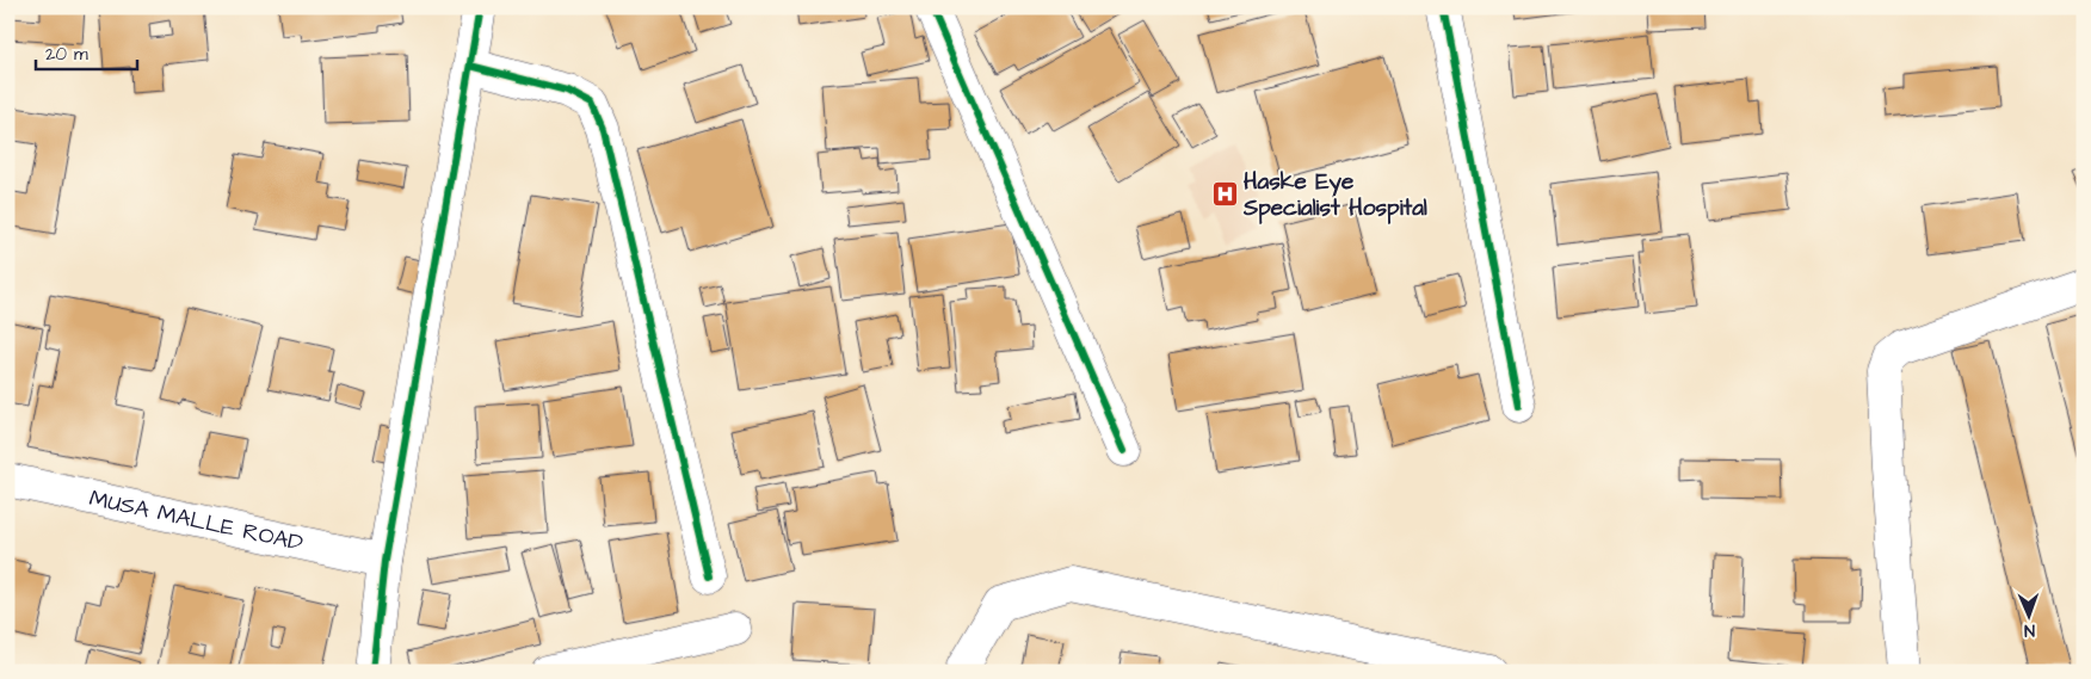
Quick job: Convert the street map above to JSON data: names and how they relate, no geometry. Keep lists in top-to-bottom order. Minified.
{"streets":{"street":["MUSA MALLE ROAD"]},"places":{"hospital":["Haske Eye Specialist Hospital"]},"scale_bar":"20 m","north":"bottom"}
